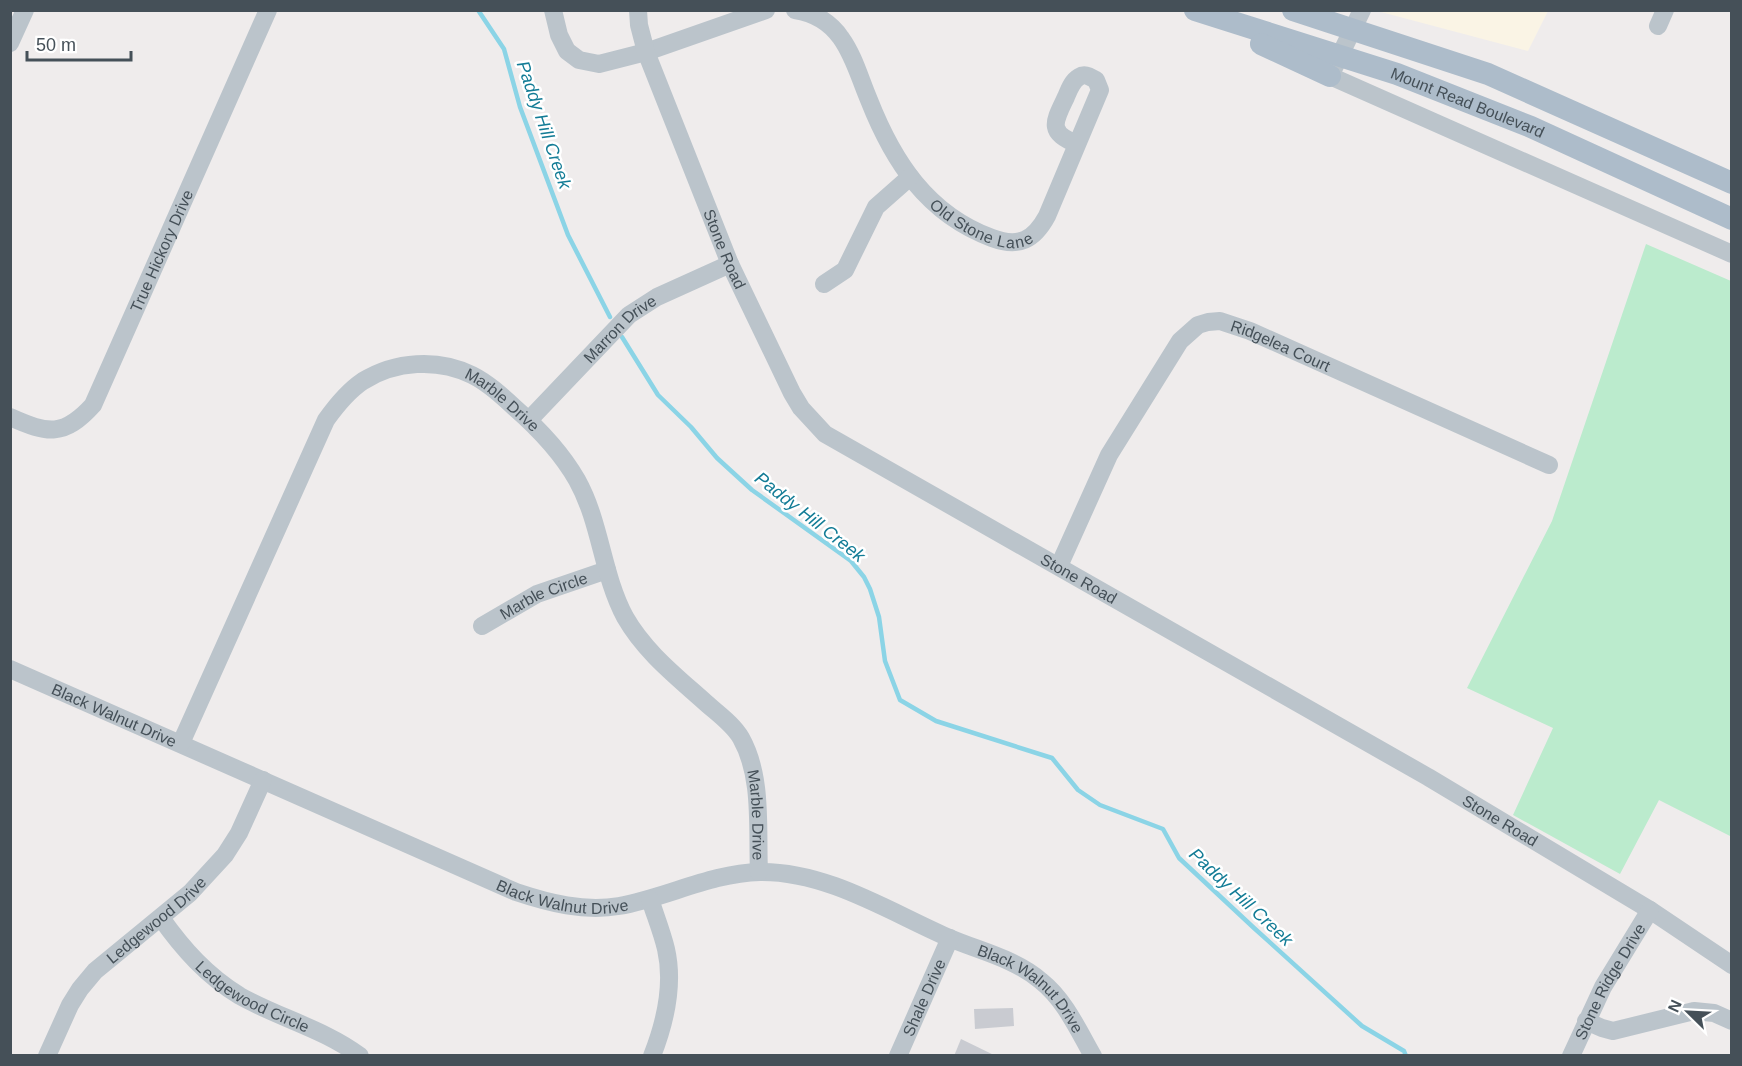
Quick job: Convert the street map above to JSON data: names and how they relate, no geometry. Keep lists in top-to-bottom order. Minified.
{"streets":{"main road":["Mount Read Boulevard"],"street":["Old Stone Lane","Stone Road","True Hickory Drive","Marron Drive","Ridgelea Court","Marble Drive","Marble Circle","Black Walnut Drive","Ledgewood Drive","Stone Ridge Drive","Ledgewood Circle","Shale Drive"]},"crossings":[["Stone Road","Marron Drive"],["Stone Road","Ridgelea Court"],["Stone Road","Stone Ridge Drive"],["Marron Drive","Marble Drive"],["Marble Drive","Marble Circle"],["Marble Drive","Black Walnut Drive"],["Black Walnut Drive","Ledgewood Drive"],["Black Walnut Drive","Shale Drive"],["Ledgewood Drive","Ledgewood Circle"]],"water":["Paddy Hill Creek"],"scale_bar":"50 m","north":"top left"}
